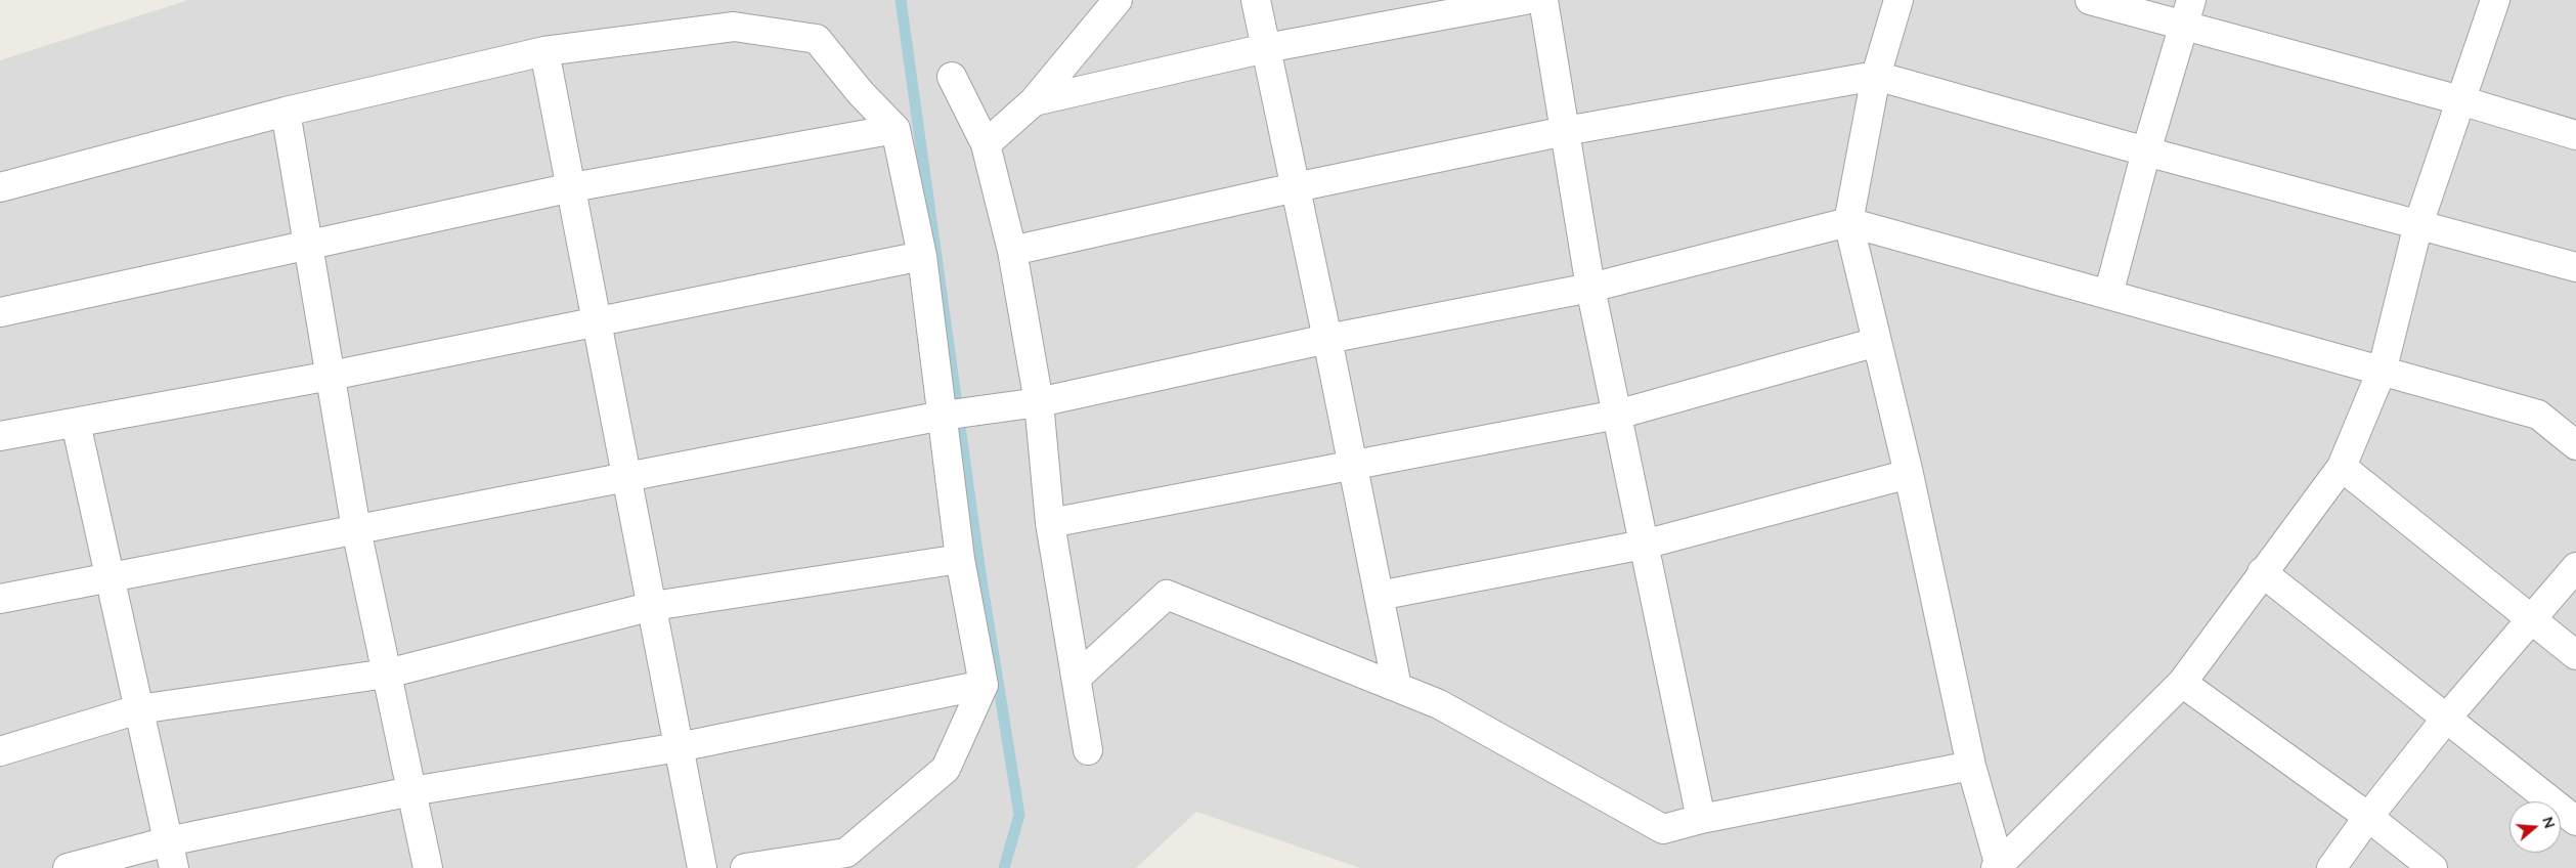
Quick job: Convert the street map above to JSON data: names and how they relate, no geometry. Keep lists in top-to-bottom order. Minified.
{"north":"right"}
